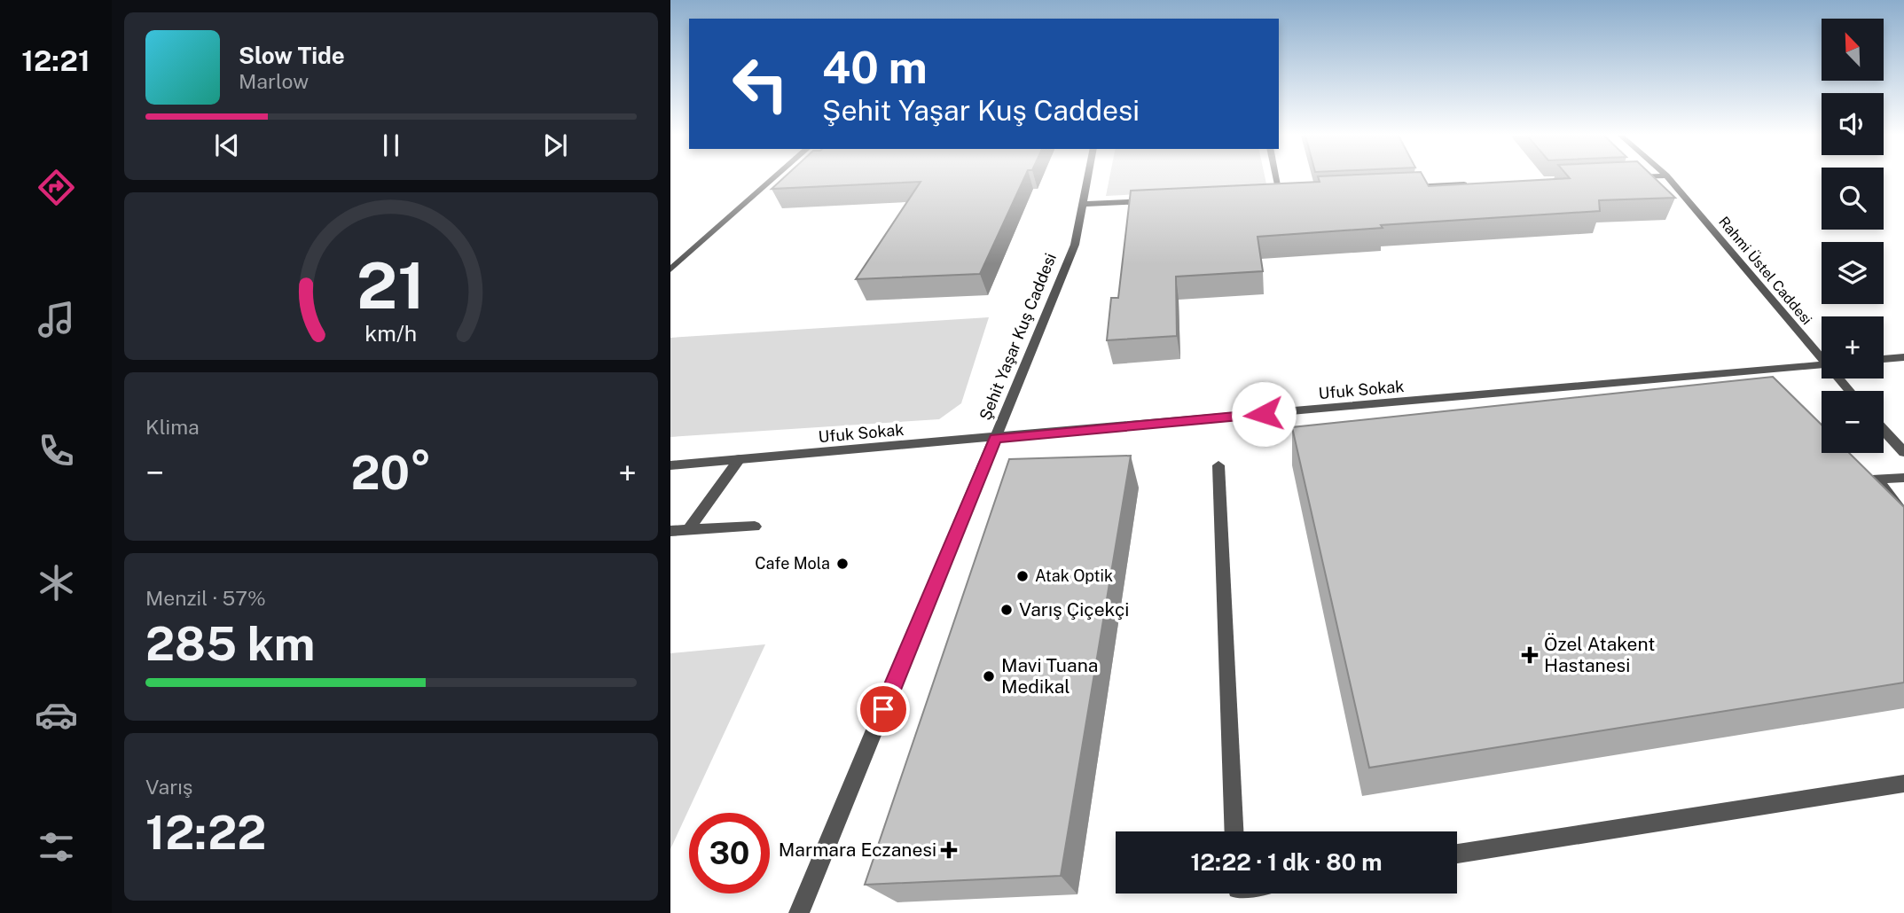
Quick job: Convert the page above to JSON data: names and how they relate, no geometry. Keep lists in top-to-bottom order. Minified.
{"streets":{"street":["Rahmi Üstel Caddesi","Şehit Yaşar Kuş Caddesi","Ufuk Sokak"]},"crossings":[["Şehit Yaşar Kuş Caddesi","Ufuk Sokak"]],"places":{"other":["Cafe Mola","Atak Optik","Varış Çiçekçi","Mavi Tuana Medikal"],"health":["Özel Atakent Hastanesi","Marmara Eczanesi"]},"north":"top left","page":{"tabs":"12:21","map_buttons":["+","−"],"turn":["40 m","Şehit Yaşar Kuş Caddesi"],"song":["Slow Tide","Marlow"],"tile":["Klima",["Menzil · 57%","285 km"],["Varış","12:22"]],"heat":["−","20°","+"],"limit":"30","trip":"12:22 · 1 dk · 80 m","gauge":["21","km/h"]}}
